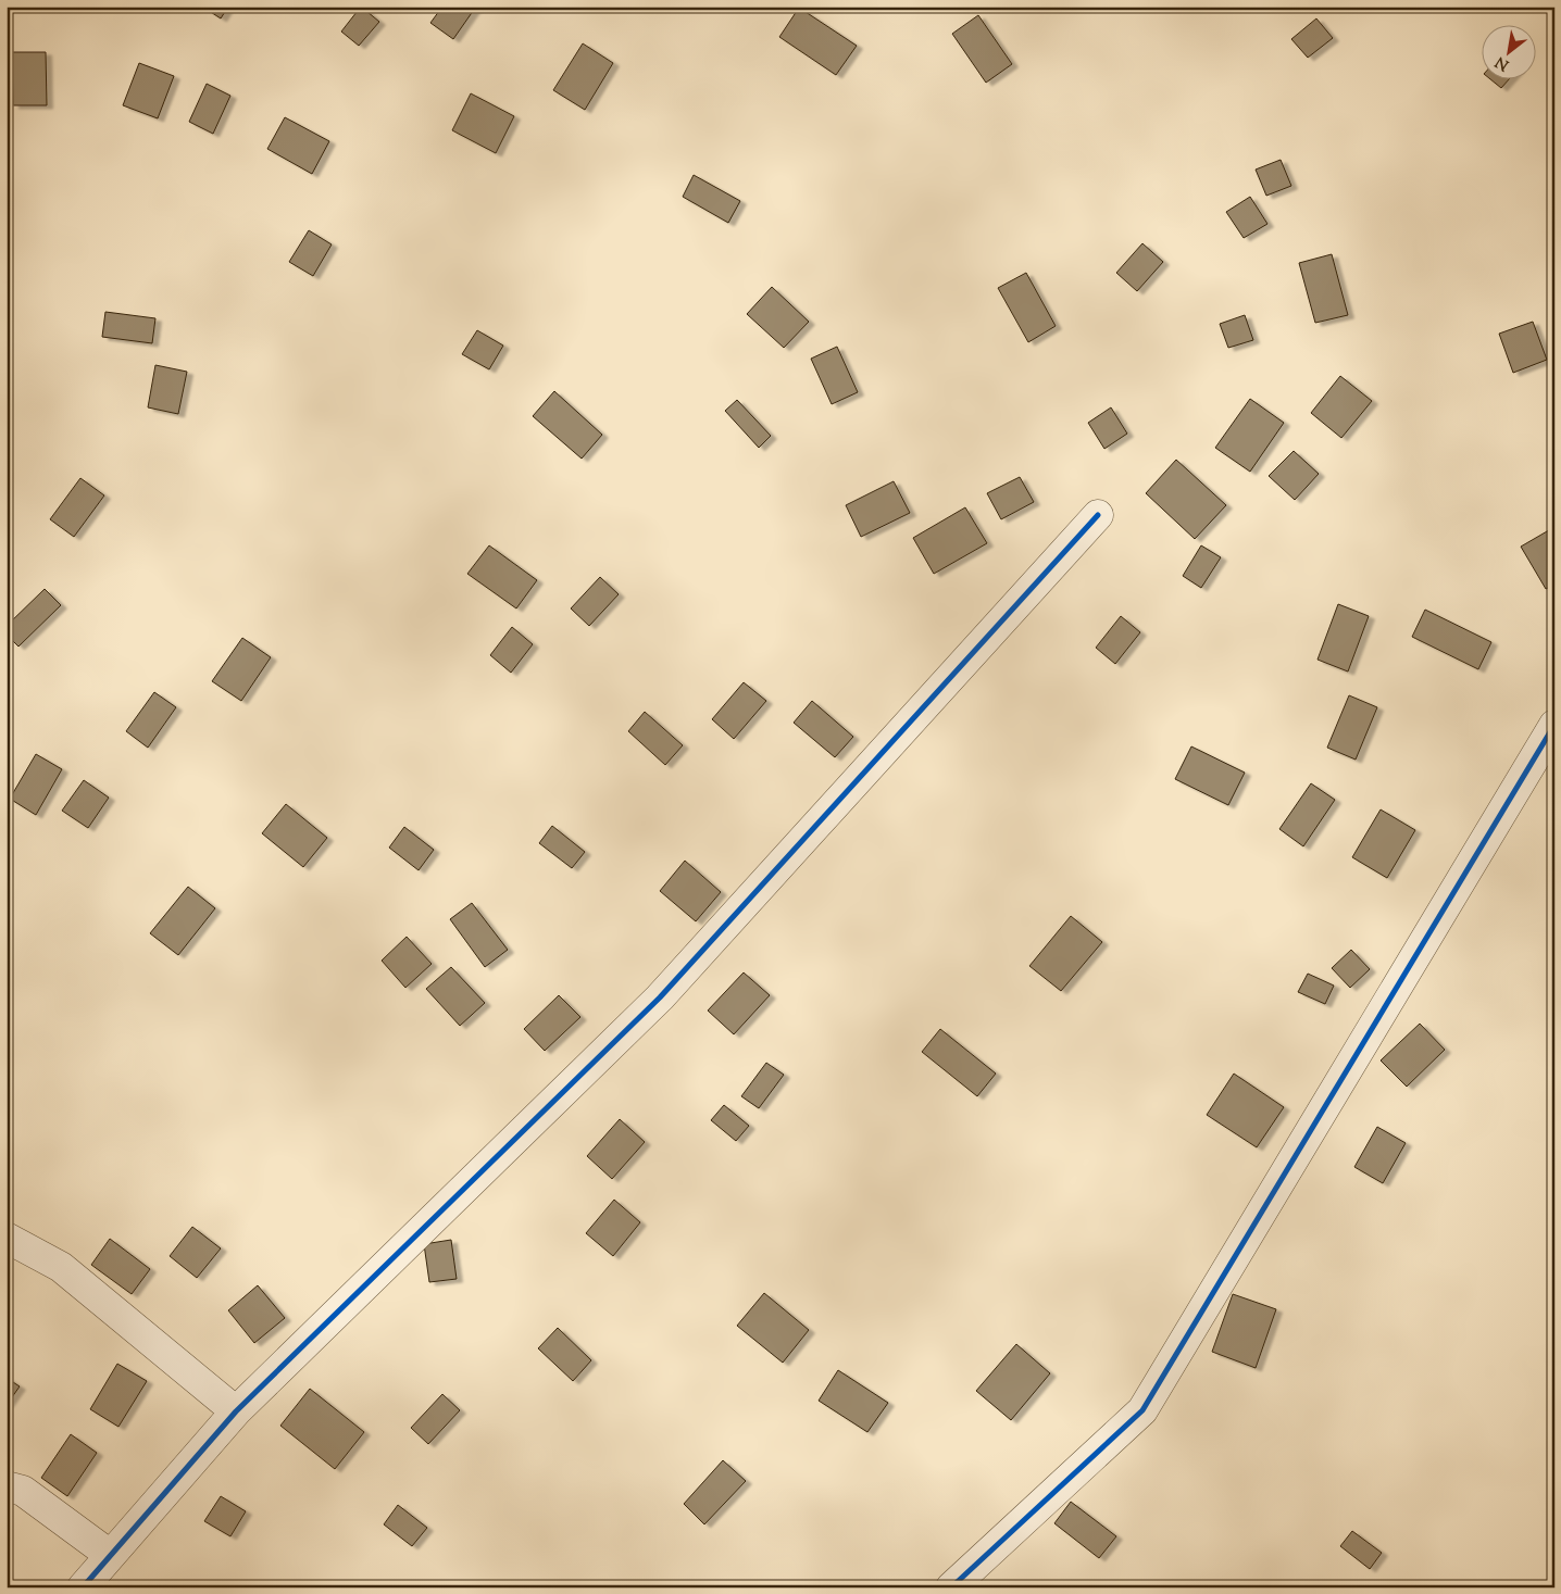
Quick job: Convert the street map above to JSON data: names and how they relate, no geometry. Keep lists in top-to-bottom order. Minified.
{"north":"bottom left"}
